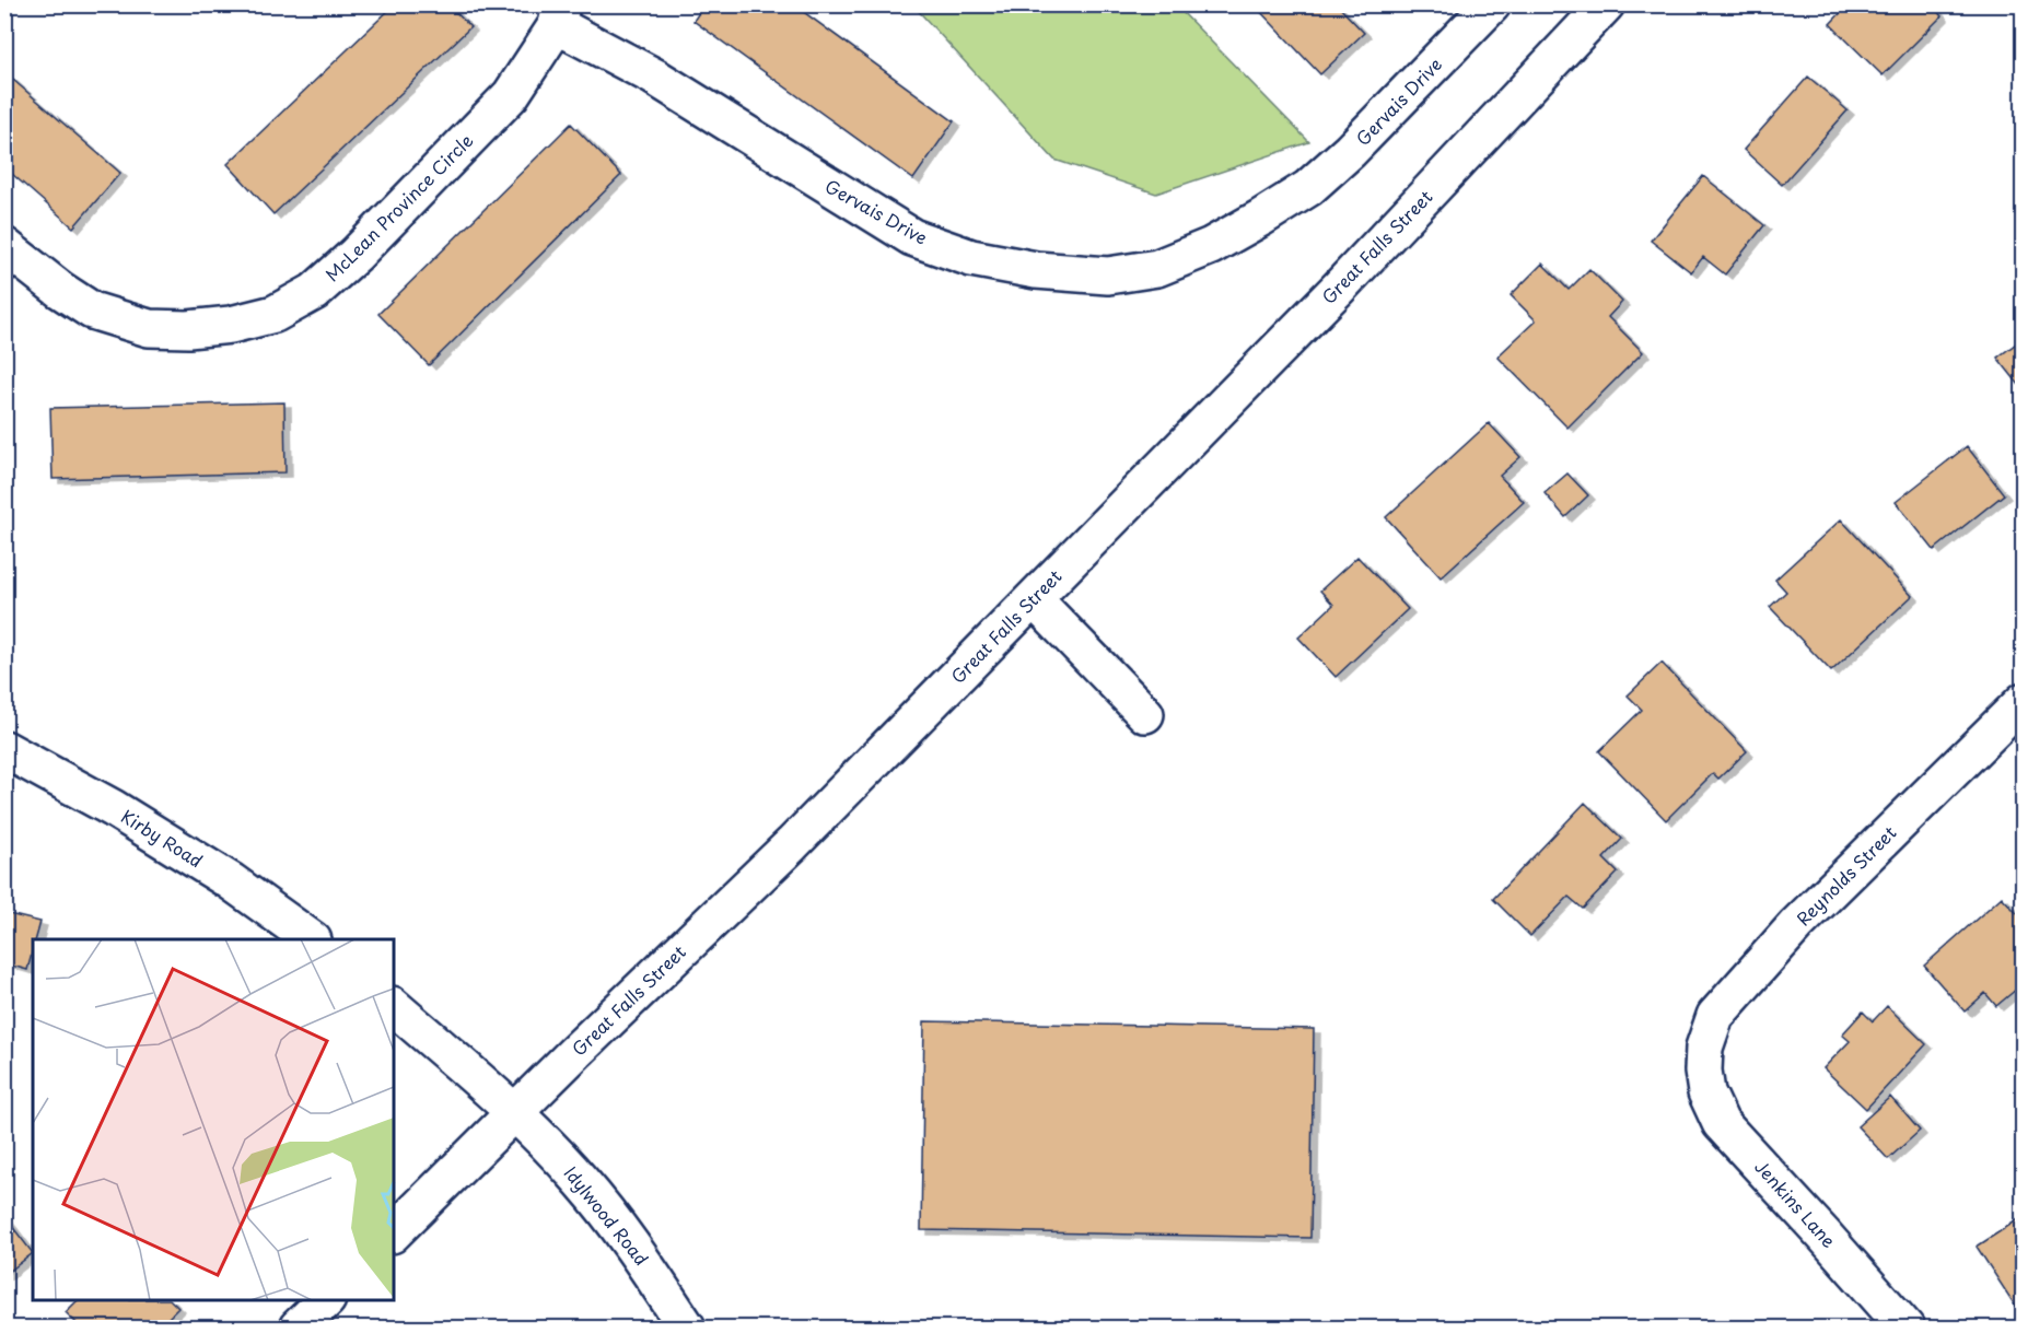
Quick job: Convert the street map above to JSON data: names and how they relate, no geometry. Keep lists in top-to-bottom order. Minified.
{"streets":{"street":["Gervais Drive","McLean Province Circle","Great Falls Street","Kirby Road","Reynolds Street","Jenkins Lane","Idylwood Road"]},"crossings":[["Gervais Drive","McLean Province Circle"],["Great Falls Street","Idylwood Road"],["Reynolds Street","Jenkins Lane"]]}
